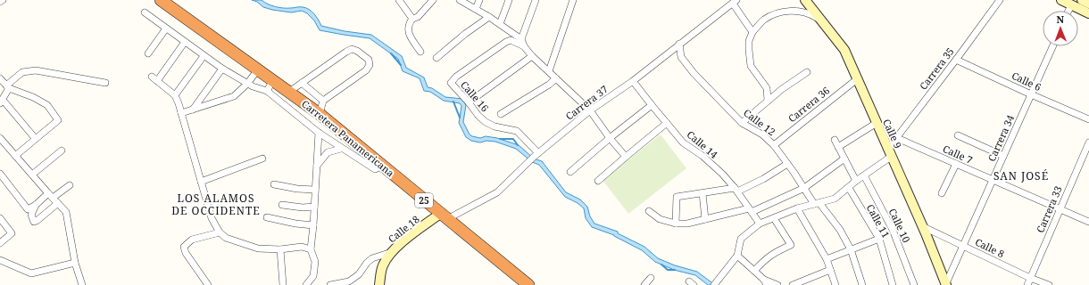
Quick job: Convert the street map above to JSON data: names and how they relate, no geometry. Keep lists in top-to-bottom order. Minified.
{"streets":{"highway":["Carretera Panamericana","25"],"street":["Carrera 35","Calle 6","Calle 16","Carrera 37","Carrera 36","Calle 12","Calle 9","Carrera 34","Calle 14","Calle 7","Carrera 33","Calle 11","Calle 10","Calle 18","Calle 8"]},"crossings":[["Carrera 35","Calle 6"],["Carrera 35","Calle 12"],["Carrera 35","Calle 9"],["Carrera 35","Calle 14"],["Carrera 35","Calle 7"],["Carrera 35","Calle 11"],["Carrera 35","Calle 10"],["Calle 6","Carrera 34"],["Calle 16","Carrera 37"],["Carrera 37","Calle 12"],["Carrera 37","Carretera Panamericana"],["Carrera 37","Calle 14"],["Carrera 37","Calle 18"],["Carrera 36","Calle 12"],["Carrera 36","Calle 9"],["Calle 9","Carrera 34"],["Calle 9","Calle 8"],["Carretera Panamericana","Calle 18"],["Carrera 34","Calle 7"],["Carrera 34","Calle 8"],["Calle 7","Carrera 33"],["Carrera 33","Calle 8"]],"districts":["SAN JOSÉ","LOS ALAMOS DE OCCIDENTE"],"north":"top"}
